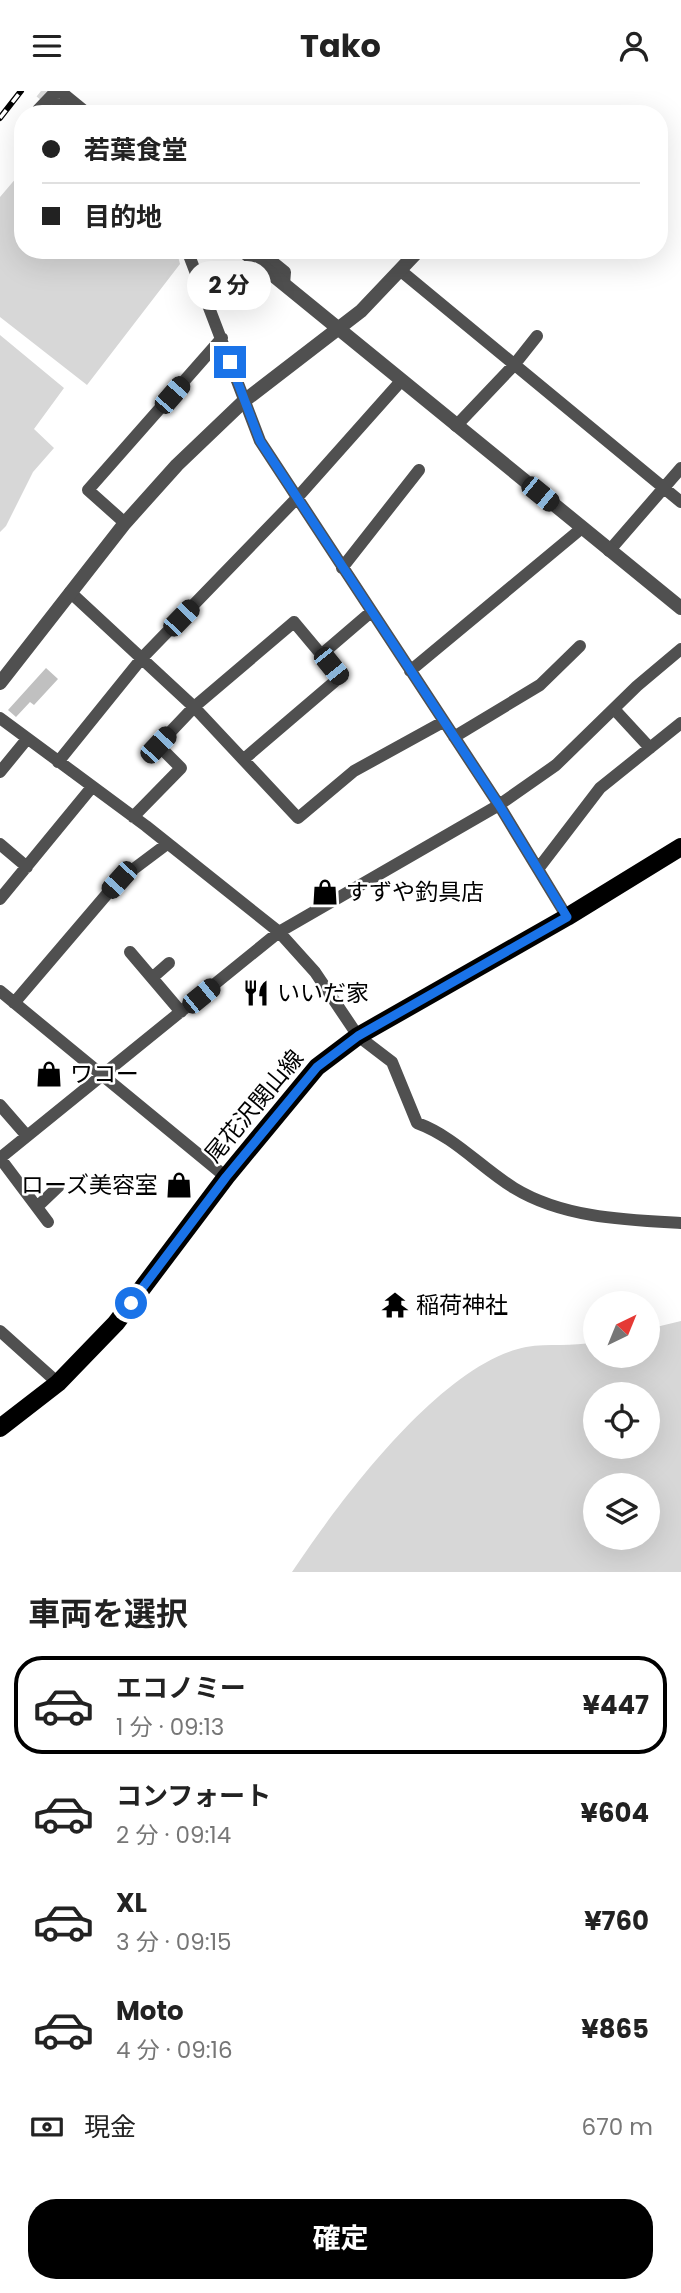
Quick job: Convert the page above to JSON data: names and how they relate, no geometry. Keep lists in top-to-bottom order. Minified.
{"streets":{"main road":["尾花沢関山線"]},"places":{"shop":["すずや釣具店","ワコー","ローズ美容室"],"restaurant":["いいだ家"],"temple":["稲荷神社"]},"north":"top right","page":{"header":"Tako","banner":["若葉食堂","目的地"],"bubble":"2 分","heading":"車両を選択","list":[{"name":"エコノミー","note":"1 分 · 09:13","value":"¥447"},{"name":"コンフォート","note":"2 分 · 09:14","value":"¥604"},{"name":"XL","note":"3 分 · 09:15","value":"¥760"},{"name":"Moto","note":"4 分 · 09:16","value":"¥865"}],"pay":["現金","670 m"],"buttons":"確定"}}
